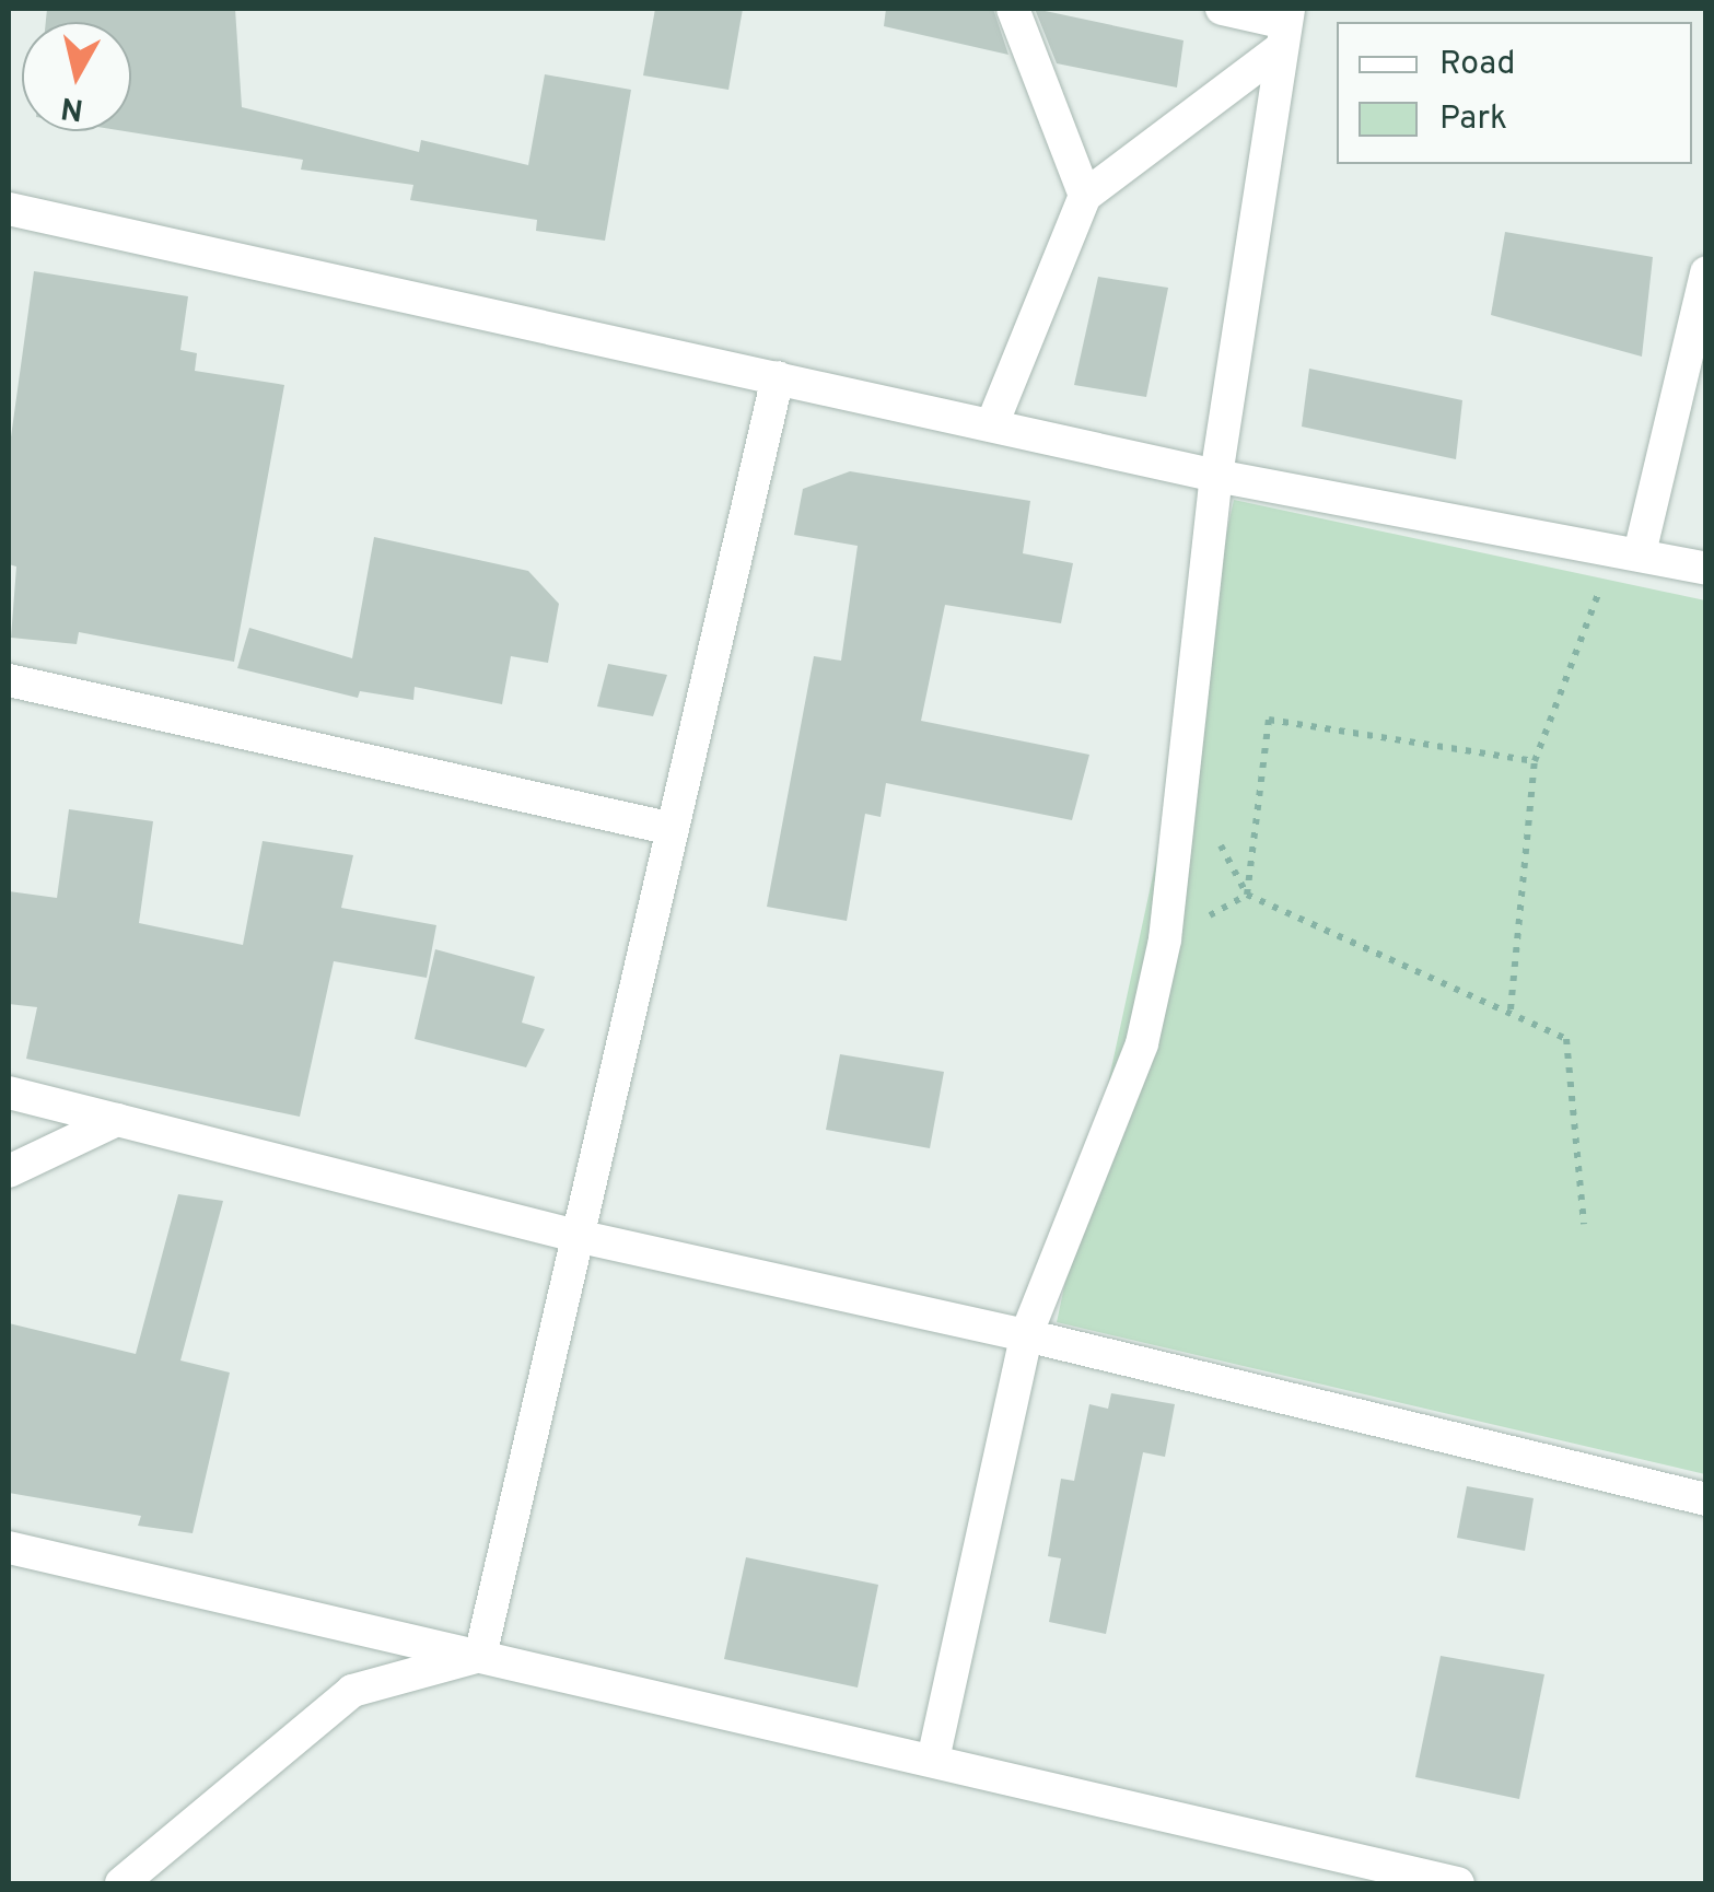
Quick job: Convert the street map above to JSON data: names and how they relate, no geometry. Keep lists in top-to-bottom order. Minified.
{"legend":["Road","Park"],"north":"bottom"}
